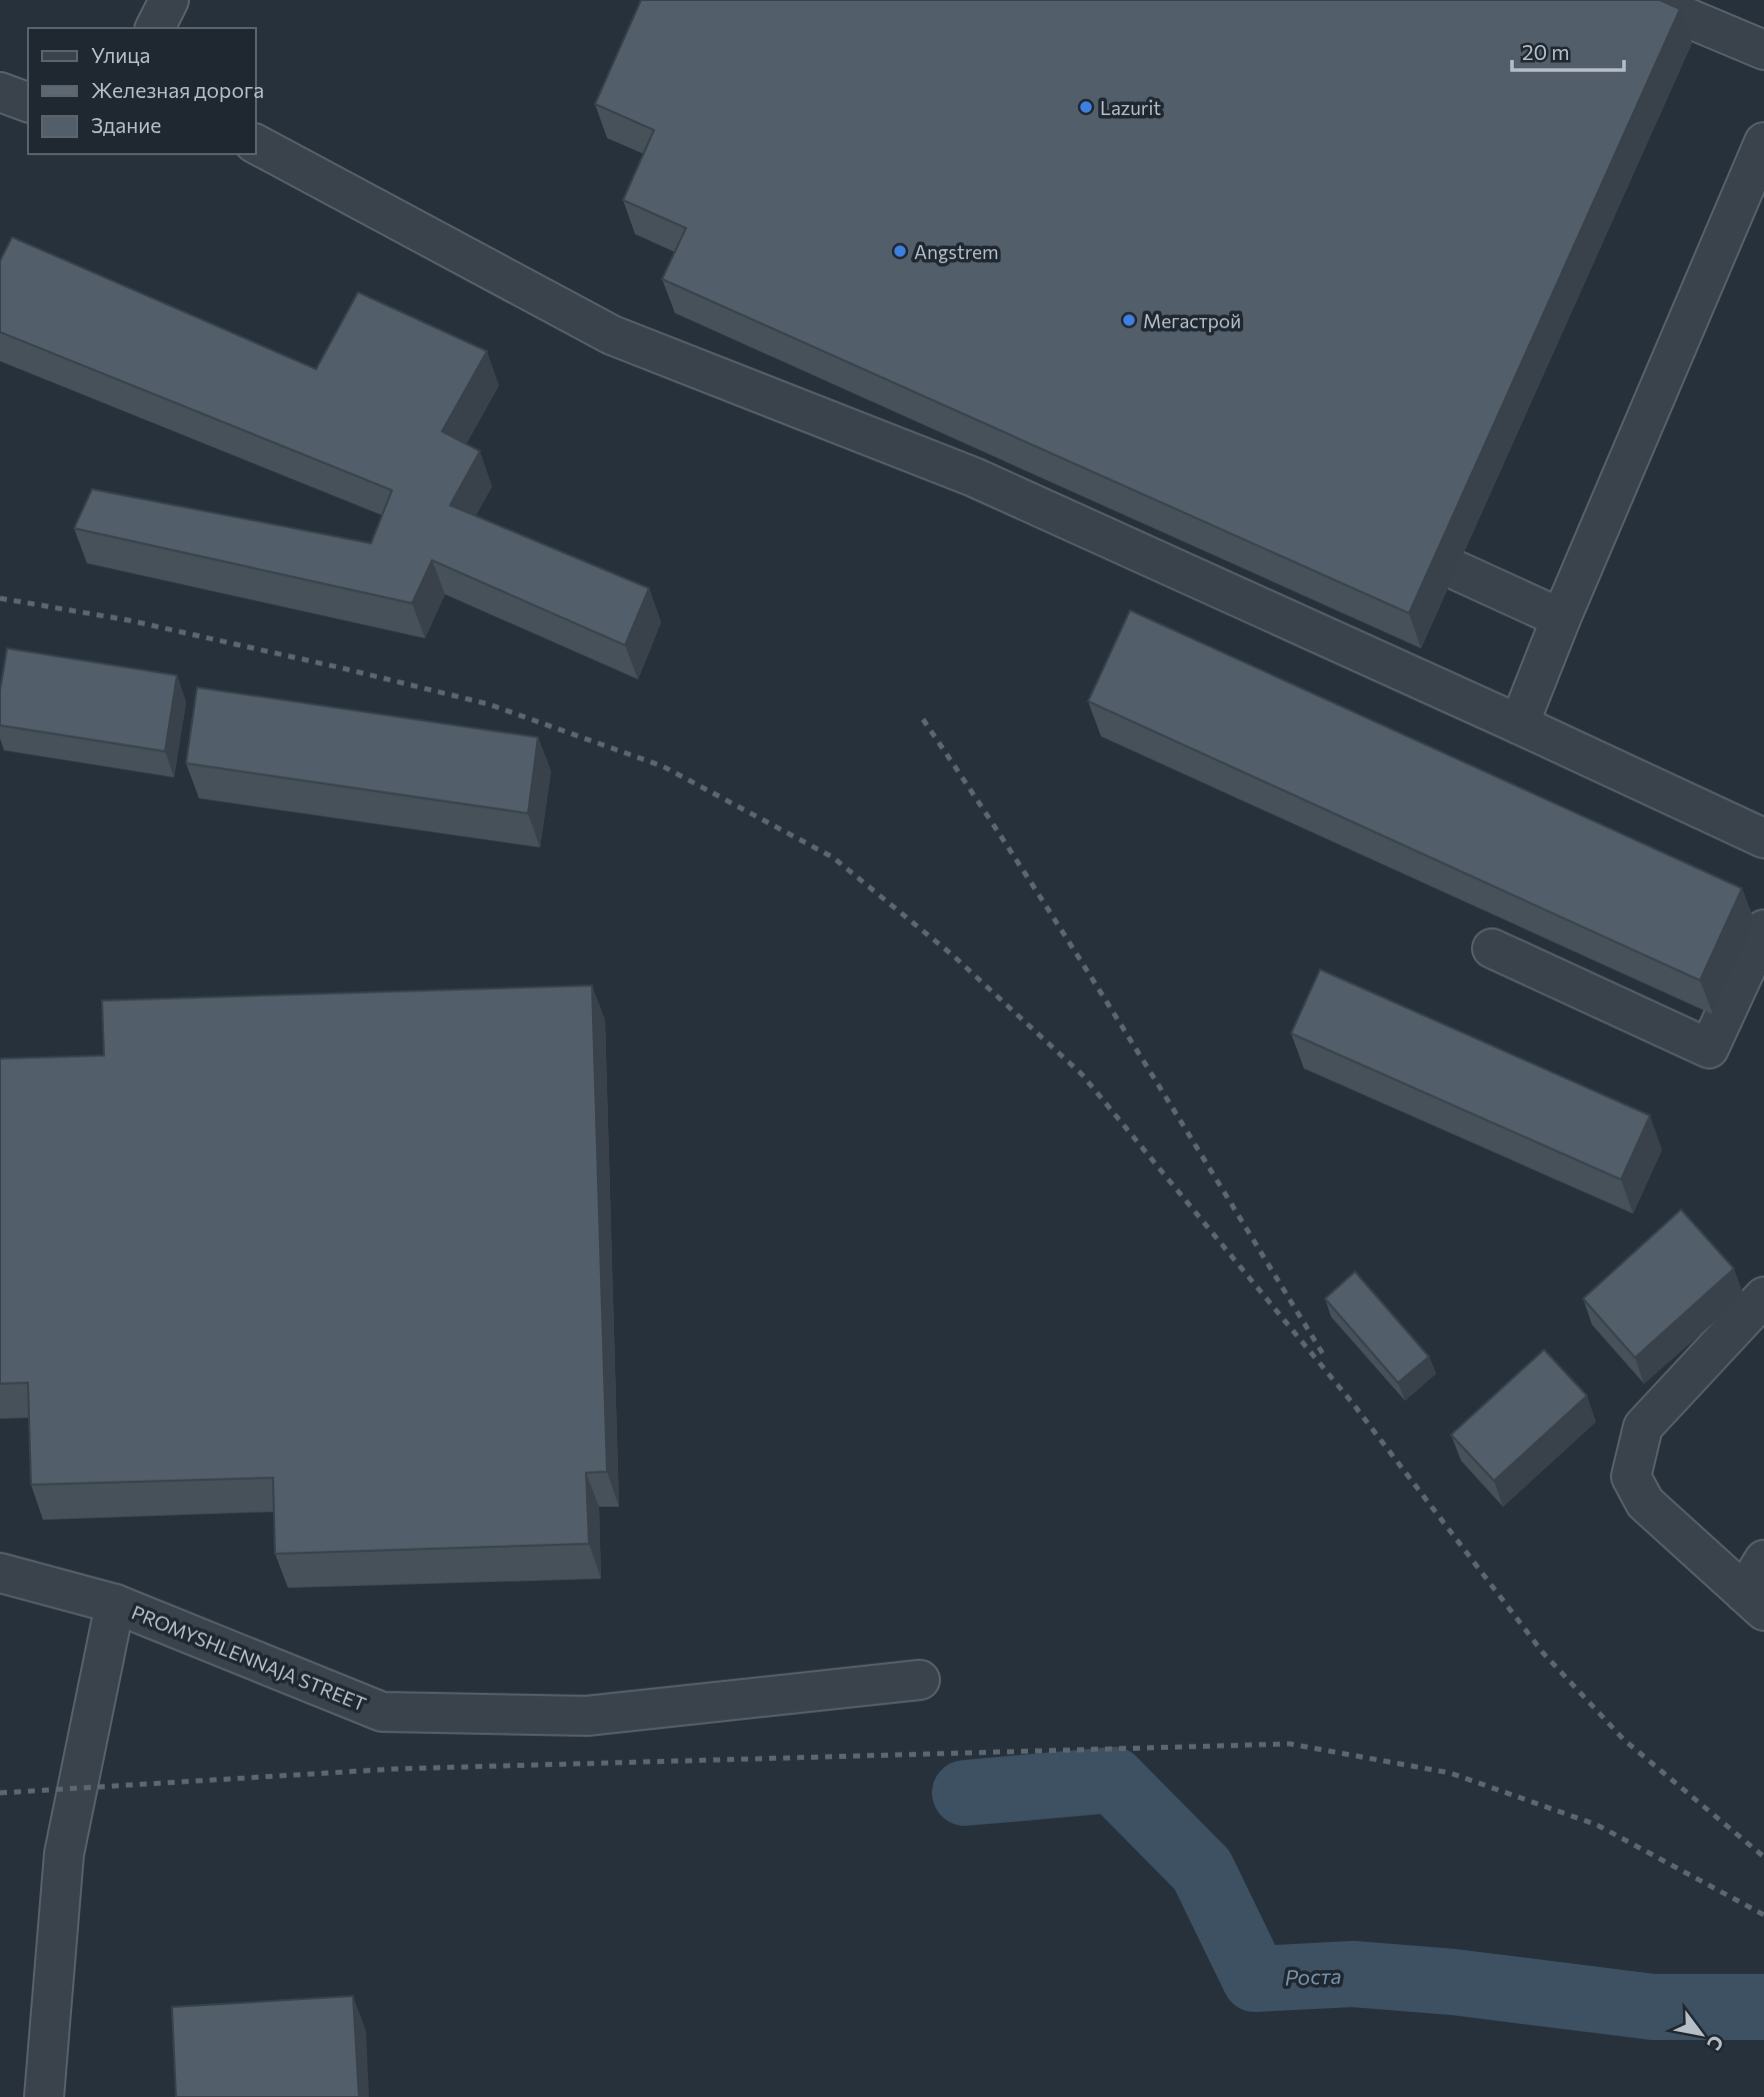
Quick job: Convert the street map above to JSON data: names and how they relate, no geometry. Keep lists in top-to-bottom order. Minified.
{"streets":{"street":["PROMYSHLENNAJA STREET"]},"water":["Роста"],"places":["Lazurit","Angstrem","Мегастрой"],"legend":["Улица","Железная дорога","Здание"],"scale_bar":"20 m","north":"bottom right"}
